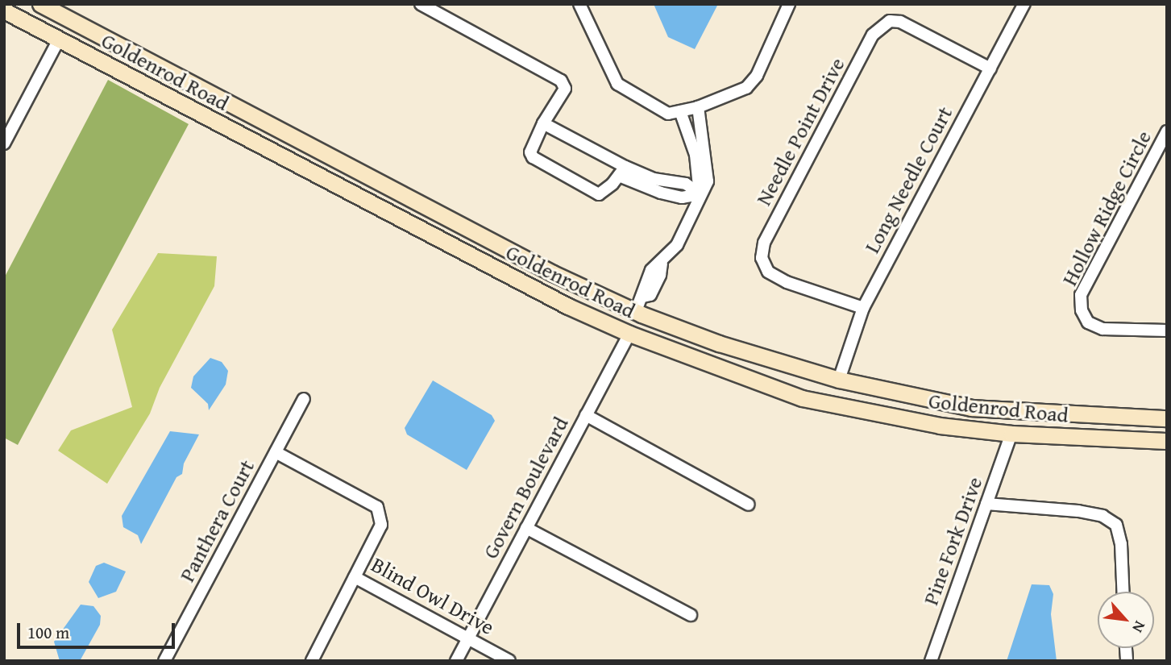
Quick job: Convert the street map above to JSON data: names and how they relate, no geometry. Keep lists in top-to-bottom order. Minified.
{"streets":{"main road":["Goldenrod Road"],"street":["Needle Point Drive","Long Needle Court","Hollow Ridge Circle","Govern Boulevard","Panthera Court","Pine Fork Drive","Blind Owl Drive"]},"crossings":[["Goldenrod Road","Long Needle Court"],["Goldenrod Road","Govern Boulevard"],["Goldenrod Road","Pine Fork Drive"],["Needle Point Drive","Long Needle Court"],["Govern Boulevard","Blind Owl Drive"],["Panthera Court","Blind Owl Drive"]],"scale_bar":"100 m","north":"bottom right"}
